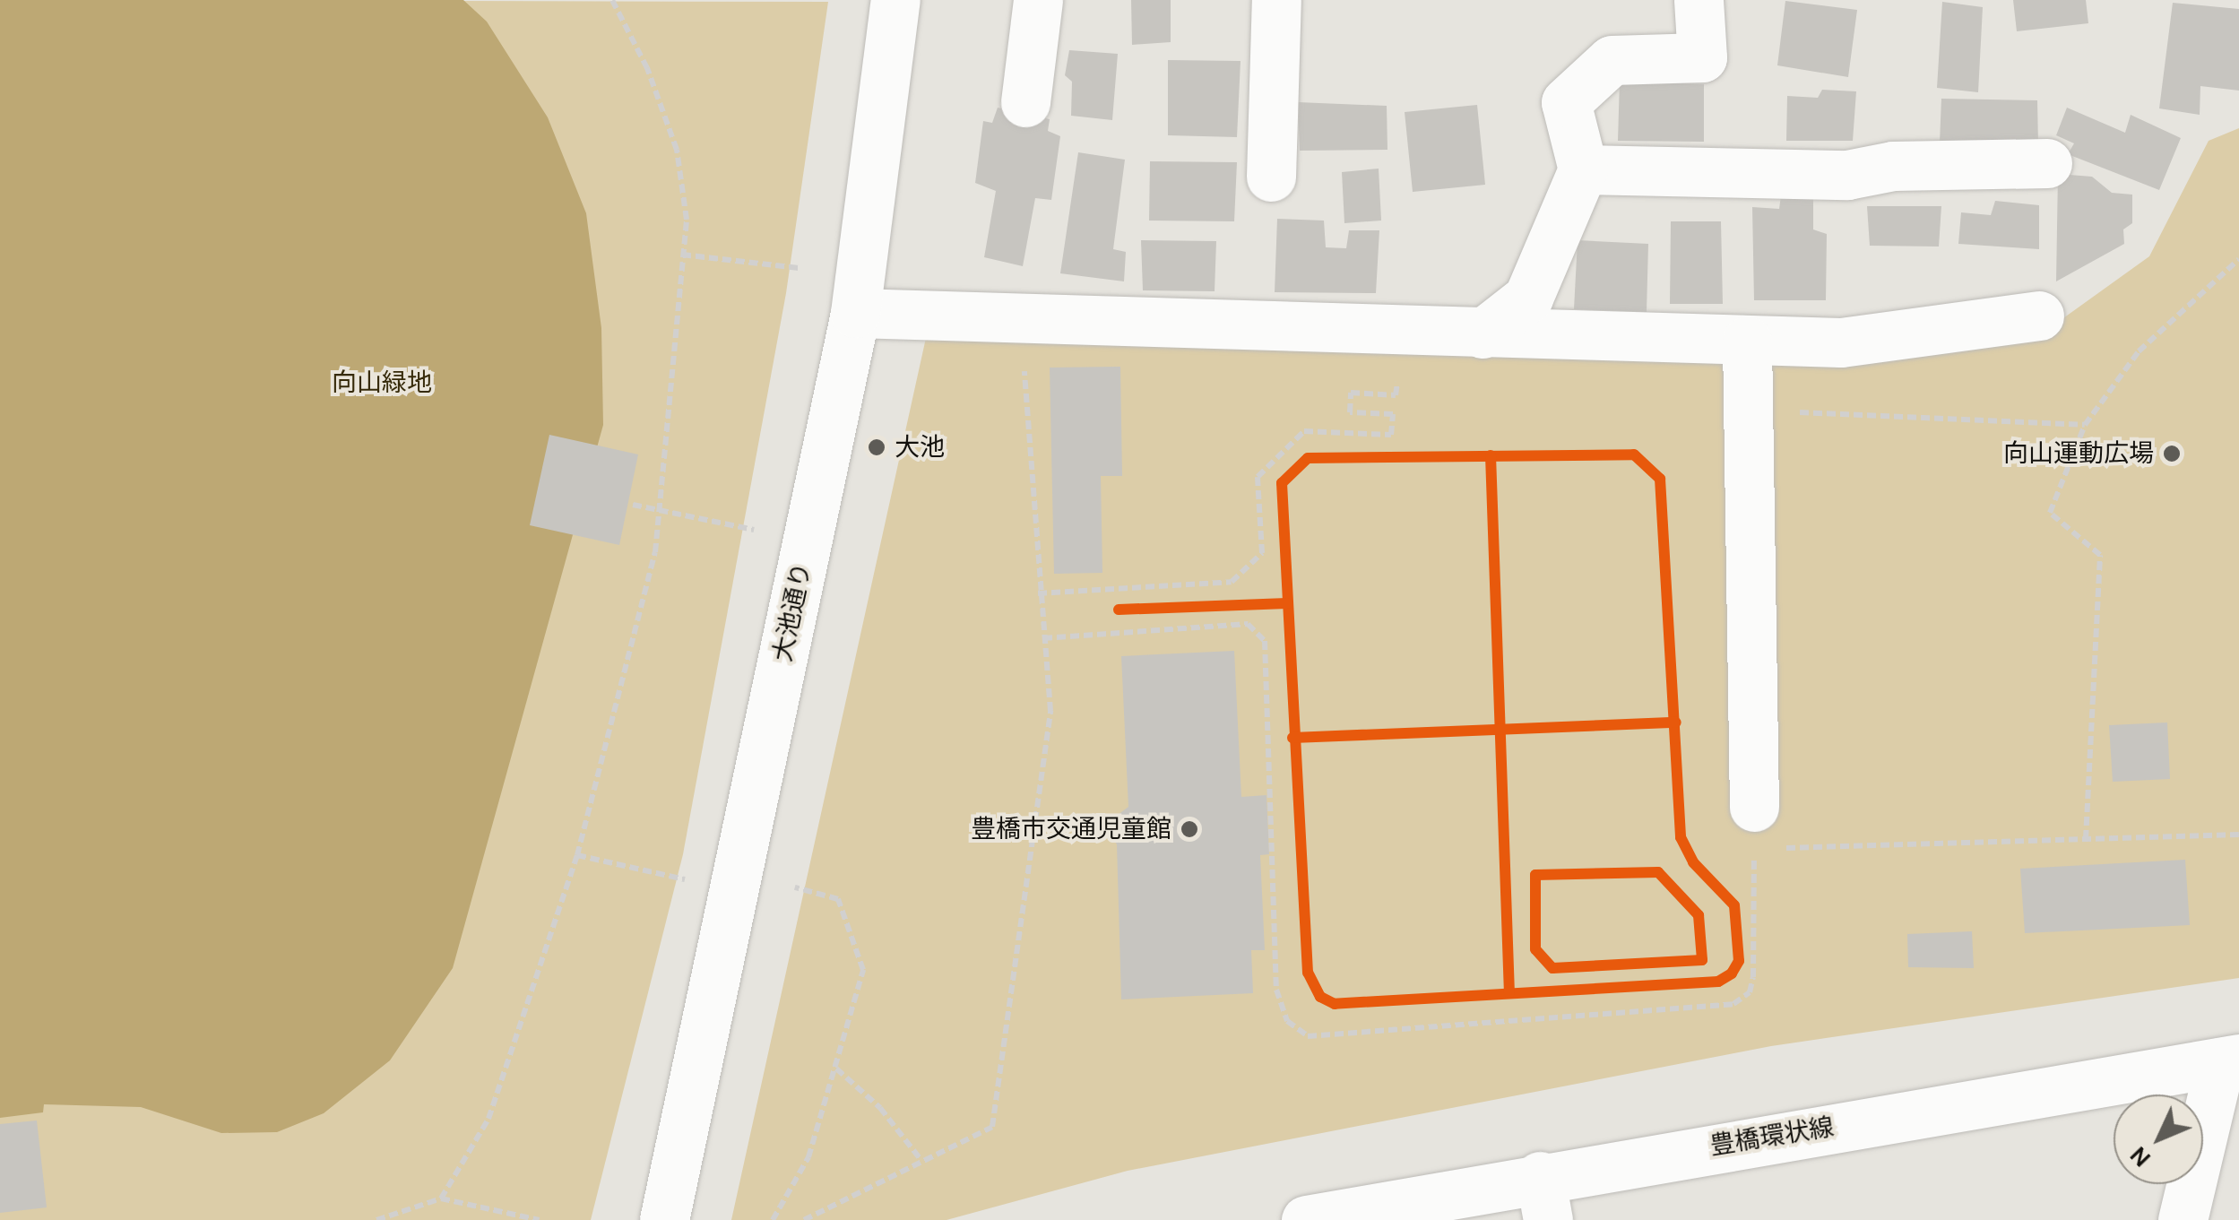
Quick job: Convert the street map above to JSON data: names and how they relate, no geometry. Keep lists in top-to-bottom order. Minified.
{"streets":{"street":["大池通り","豊橋環状線"]},"parks":["向山緑地"],"places":["大池","向山運動広場","豊橋市交通児童館"],"north":"bottom left"}
